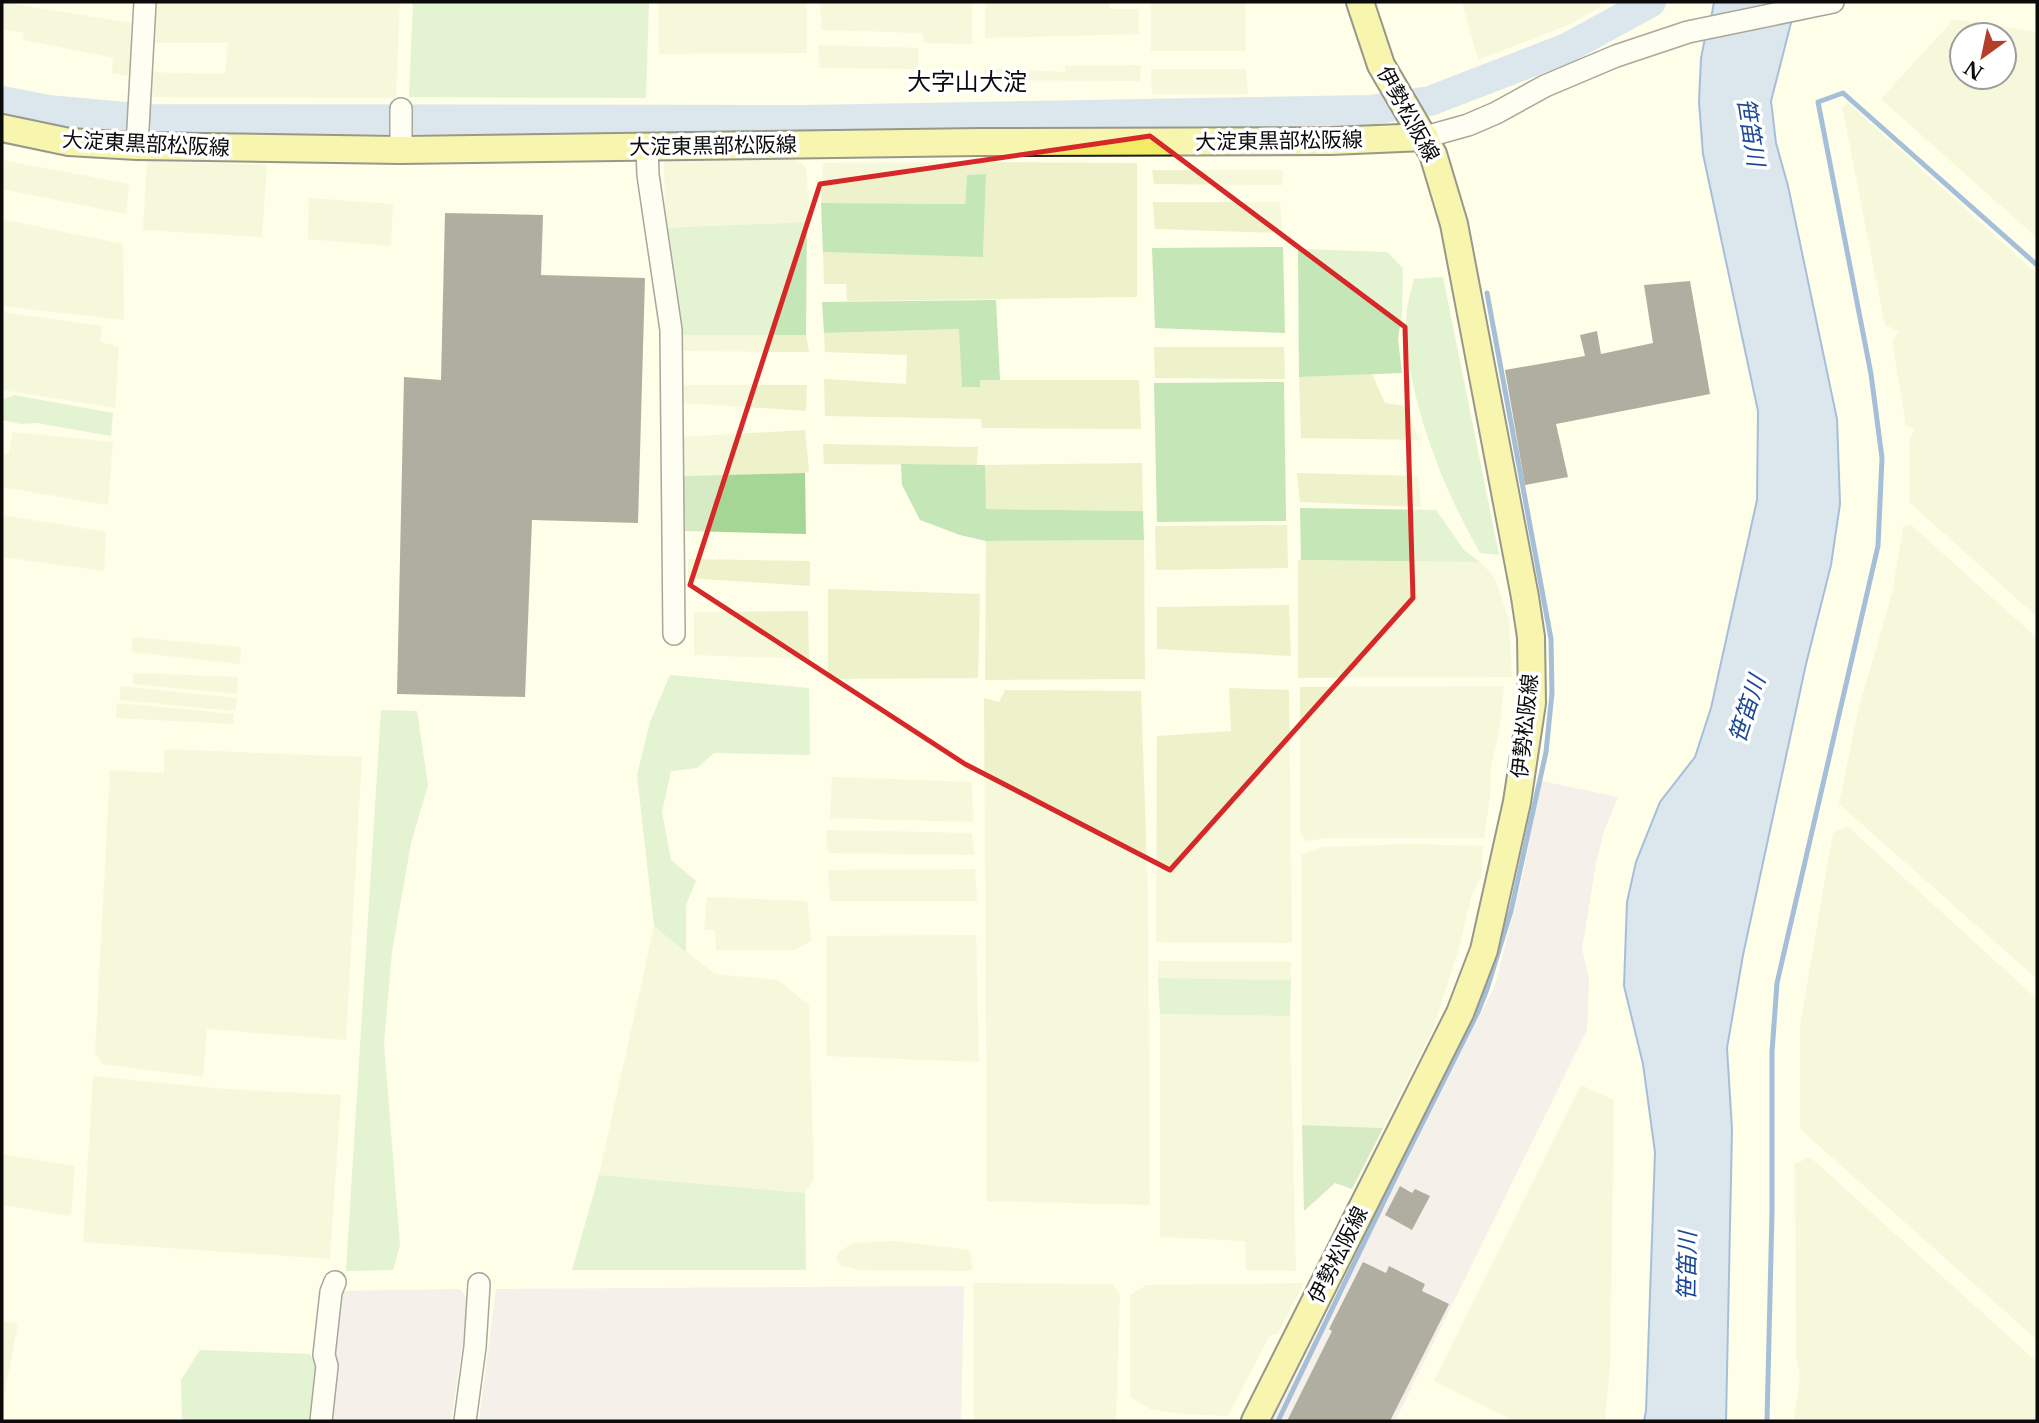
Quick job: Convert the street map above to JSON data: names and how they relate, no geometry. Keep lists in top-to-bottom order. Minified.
{"streets":{"main road":["伊勢松阪線","大淀東黒部松阪線"]},"crossings":[["伊勢松阪線","大淀東黒部松阪線"]],"districts":["大字山大淀"],"water":["笹笛川"],"north":"bottom left"}
